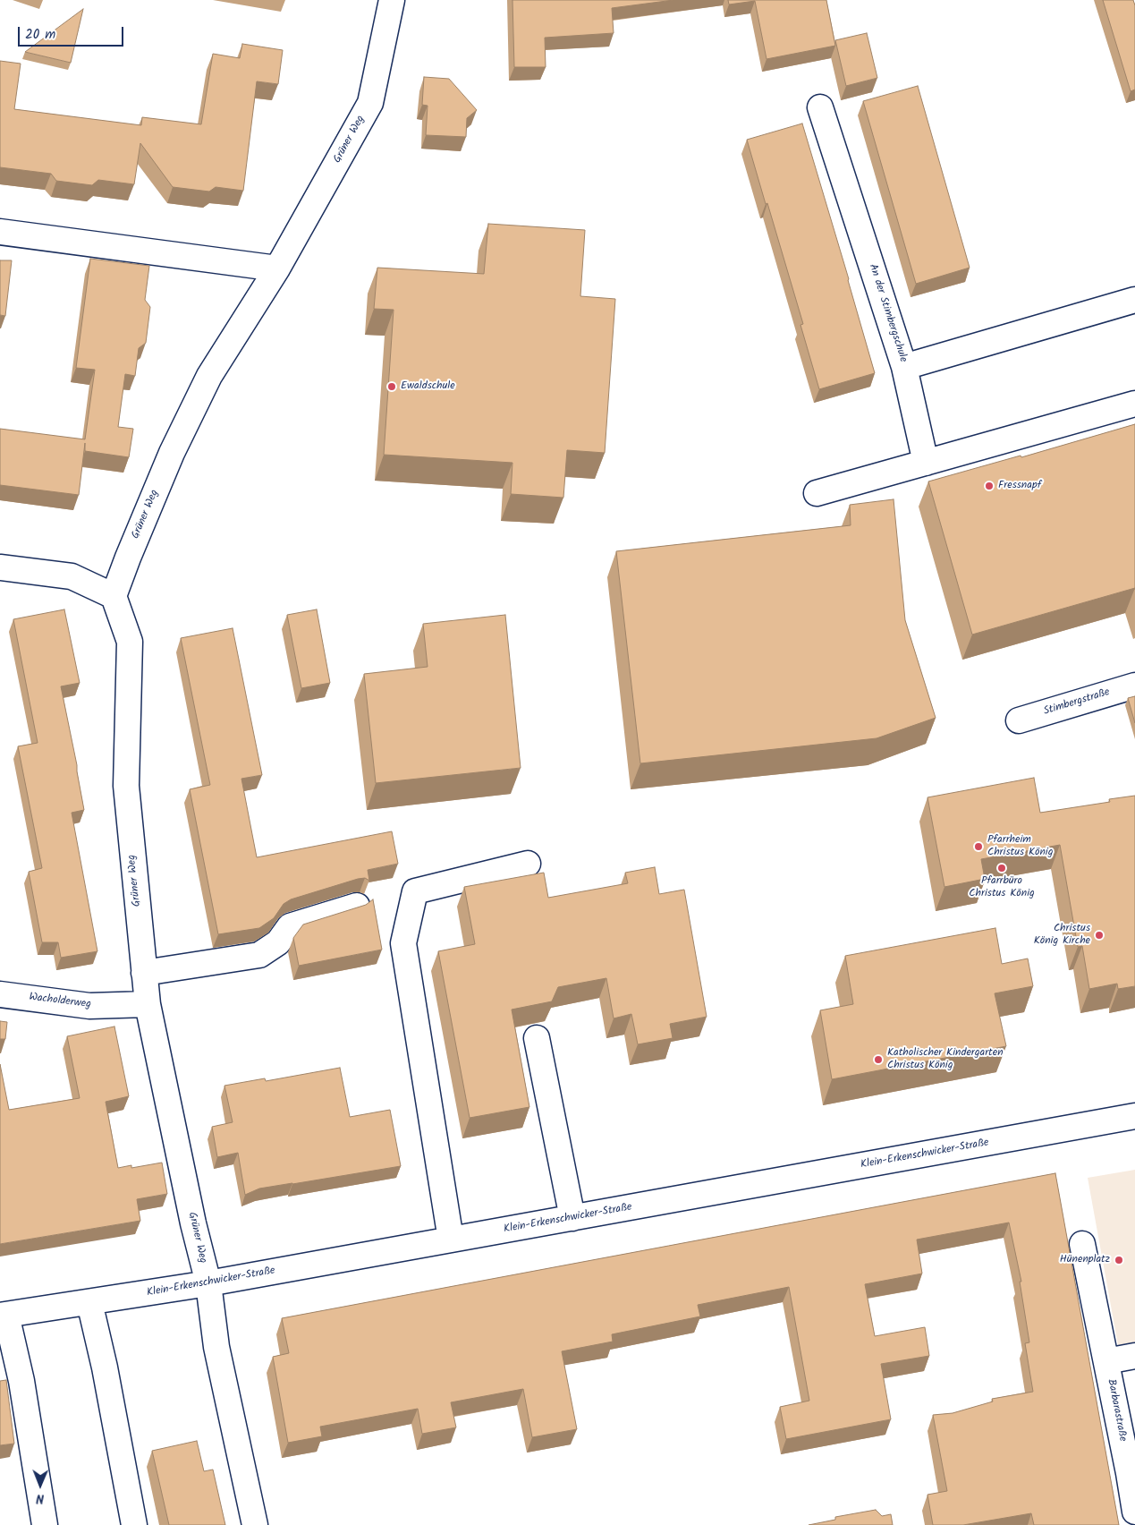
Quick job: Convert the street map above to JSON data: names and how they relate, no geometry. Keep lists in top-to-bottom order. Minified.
{"streets":{"street":["Grüner Weg","An der Stimbergschule","Stimbergstraße","Wacholderweg","Klein-Erkenschwicker-Straße","Barbarastraße"]},"crossings":[["Grüner Weg","Wacholderweg"],["Grüner Weg","Klein-Erkenschwicker-Straße"]],"places":["Ewaldschule","Fressnapf","Pfarrheim Christus König","Pfarrbüro Christus König","Christus König Kirche","Katholischer Kindergarten Christus König","Hünenplatz"],"scale_bar":"20 m","north":"bottom"}
